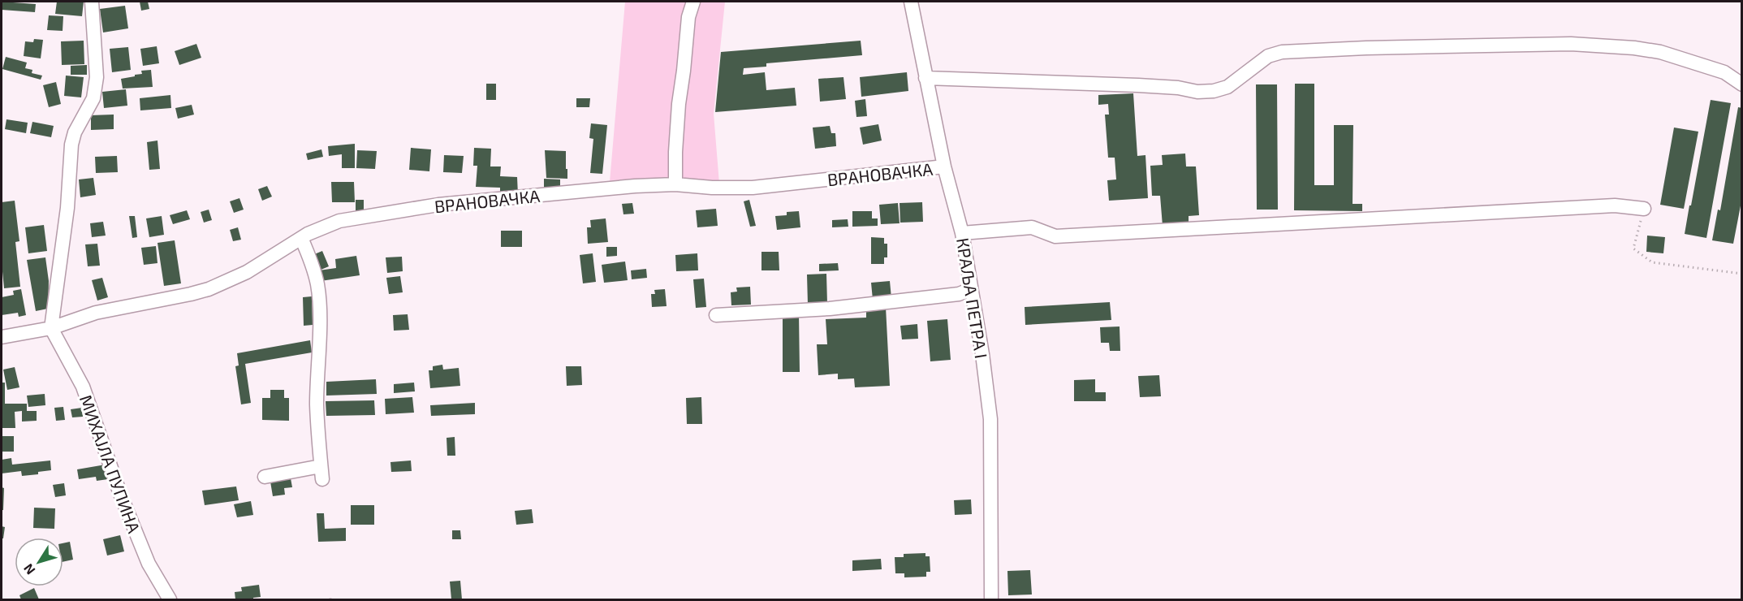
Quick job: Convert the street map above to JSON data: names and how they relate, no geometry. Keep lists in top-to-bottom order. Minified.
{"streets":{"street":["ВРАНОВАЧКА","КРАЉА ПЕТРА I","МИХАЈЛА ПУПИНА"]},"crossings":[["ВРАНОВАЧКА","КРАЉА ПЕТРА I"],["ВРАНОВАЧКА","МИХАЈЛА ПУПИНА"]],"north":"bottom left"}
